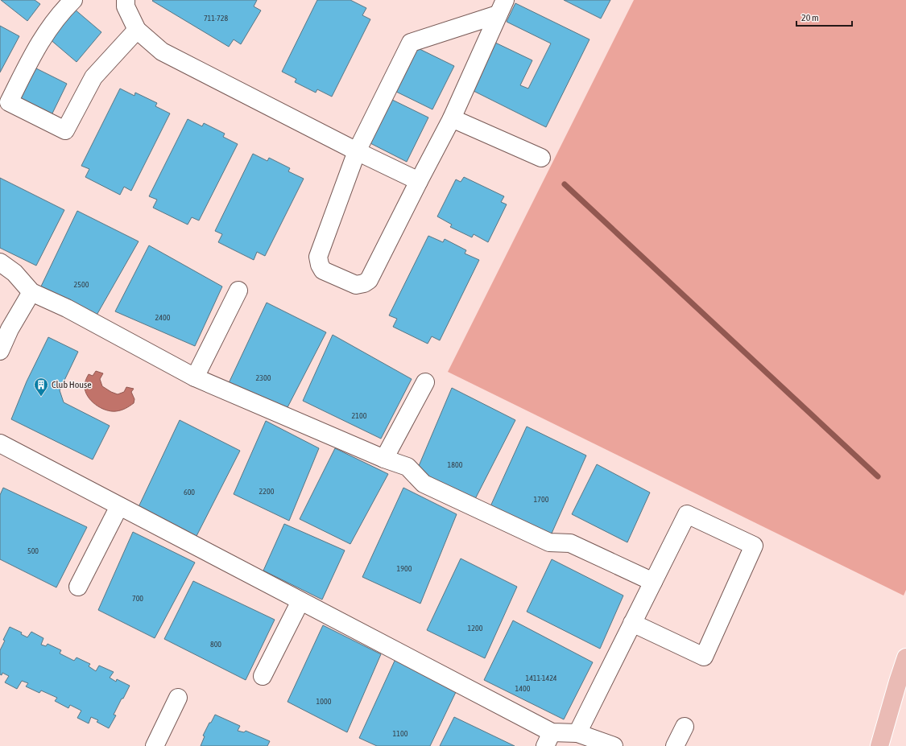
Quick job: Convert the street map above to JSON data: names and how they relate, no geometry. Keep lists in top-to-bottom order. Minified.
{"places":{"building":["Club House"]},"house_numbers":["711-728","2500","2400","2300","2100","1800","2200","600","1700","500","1900","700","1200","800","1411-1424","1400","1000","1100"],"scale_bar":"20 m"}
